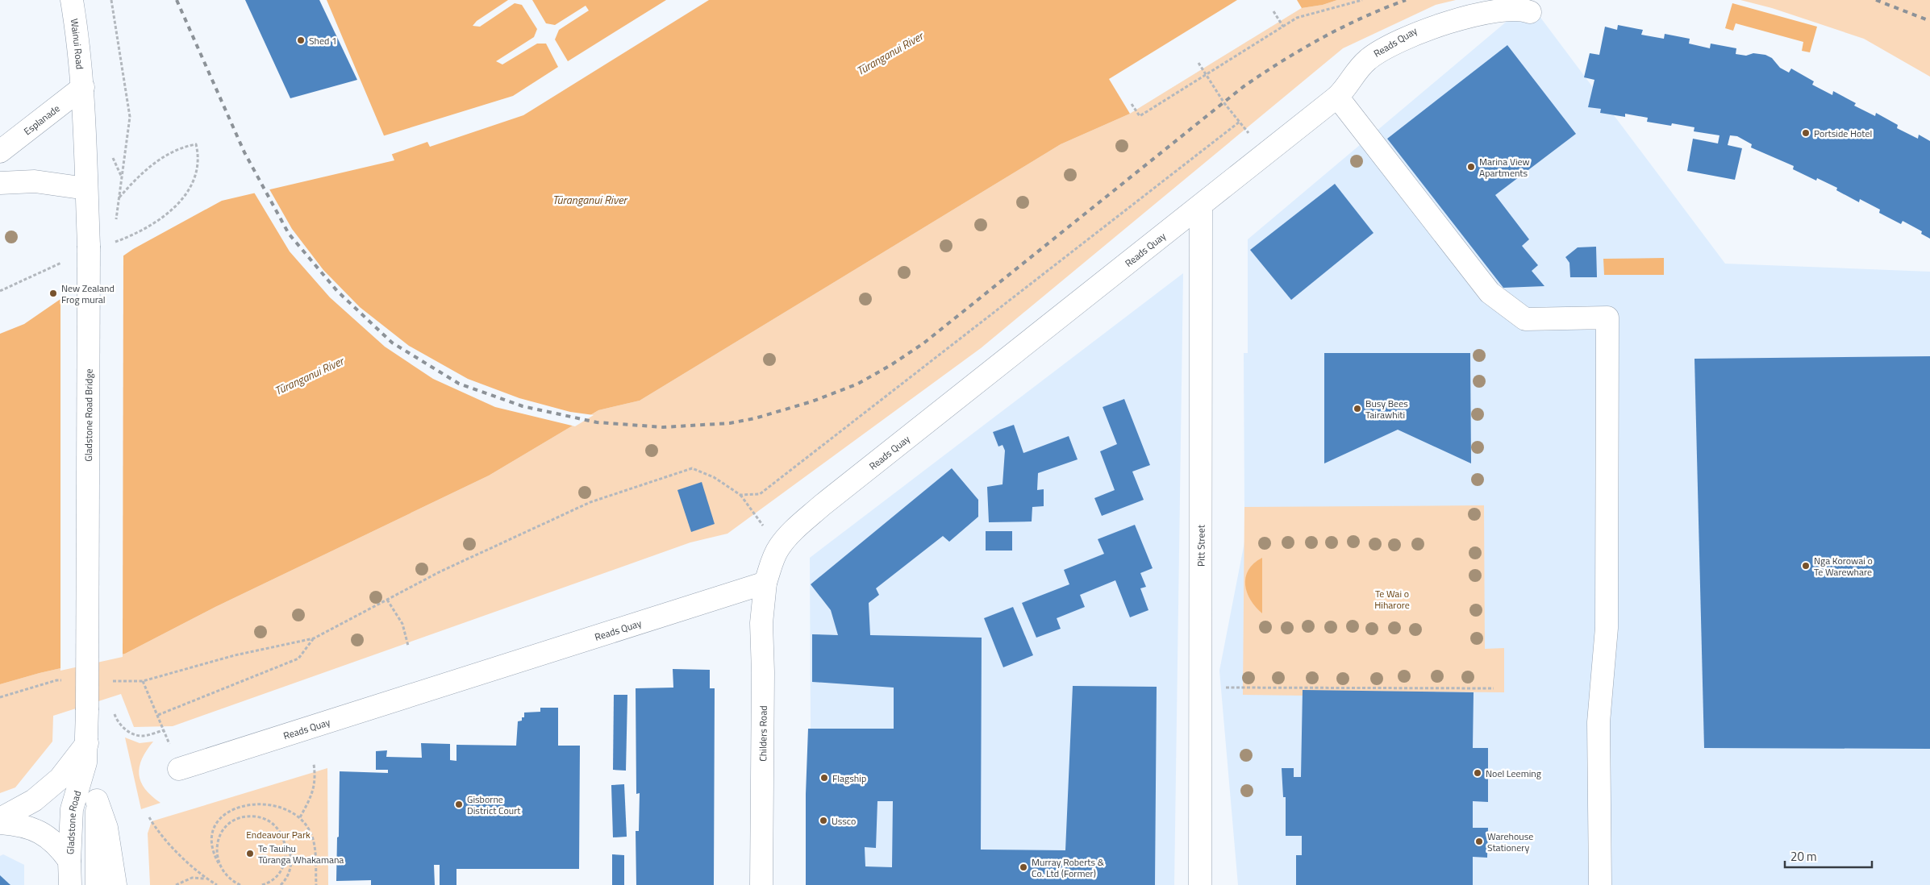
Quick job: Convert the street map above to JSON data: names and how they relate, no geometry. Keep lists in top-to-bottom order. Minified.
{"streets":{"main road":["Reads Quay","Wainui Road","Esplanade","Gladstone Road Bridge","Pitt Street","Childers Road","Gladstone Road"]},"crossings":[["Reads Quay","Pitt Street"],["Reads Quay","Childers Road"],["Wainui Road","Esplanade"],["Wainui Road","Gladstone Road Bridge"],["Esplanade","Gladstone Road Bridge"],["Gladstone Road Bridge","Gladstone Road"]],"water":["Tūranganui River"],"parks":["Te Wai o Hiharore","Endeavour Park"],"places":["Shed 1","Portside Hotel","Marina View Apartments","New Zealand Frog mural","Busy Bees Tairawhiti","Nga Korowai o Te Warewhare","Noel Leeming","Flagship","Gisborne District Court","Ussco","Warehouse Stationery","Te Tauihu Tūranga Whakamana","Murray Roberts & Co. Ltd (Former)"],"scale_bar":"20 m"}
